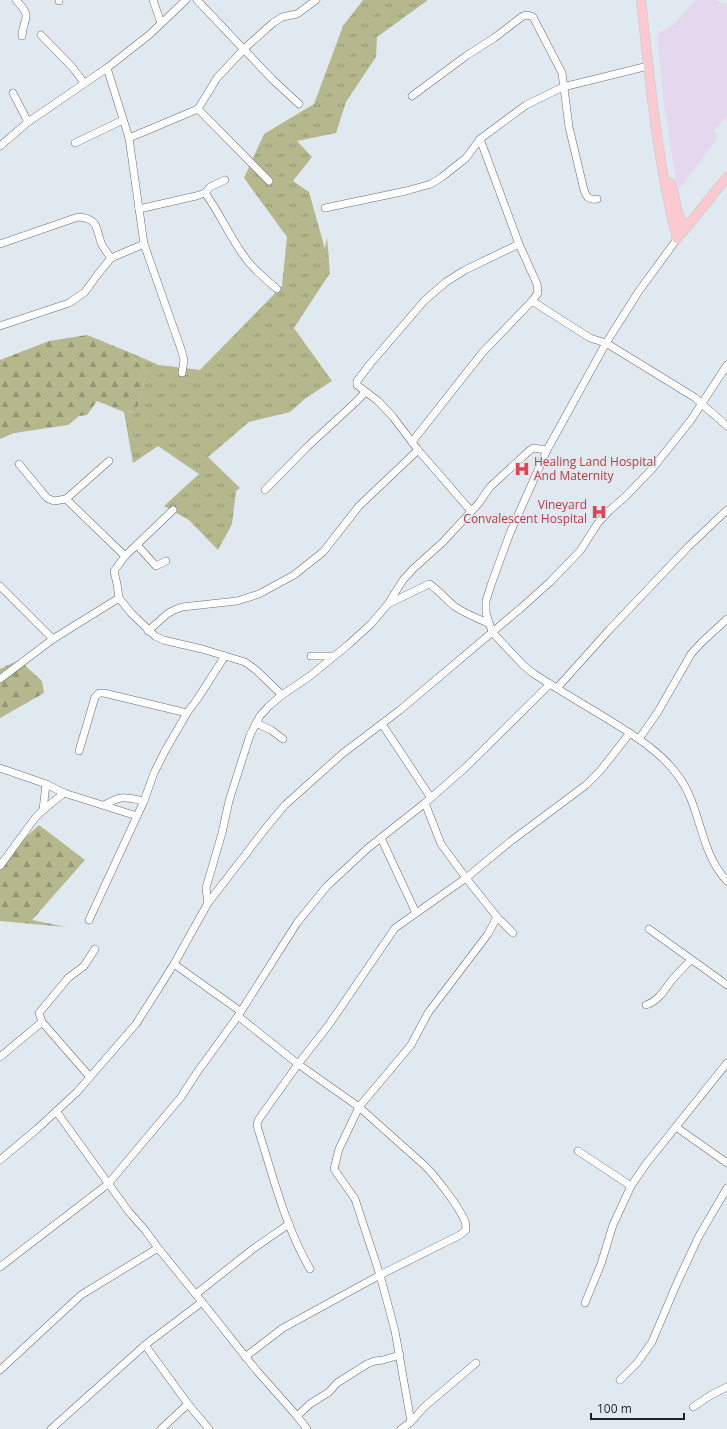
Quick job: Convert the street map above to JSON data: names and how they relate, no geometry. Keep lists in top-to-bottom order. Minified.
{"places":{"hospital":["Healing Land Hospital And Maternity","Vineyard Convalescent Hospital"]},"scale_bar":"100 m"}
